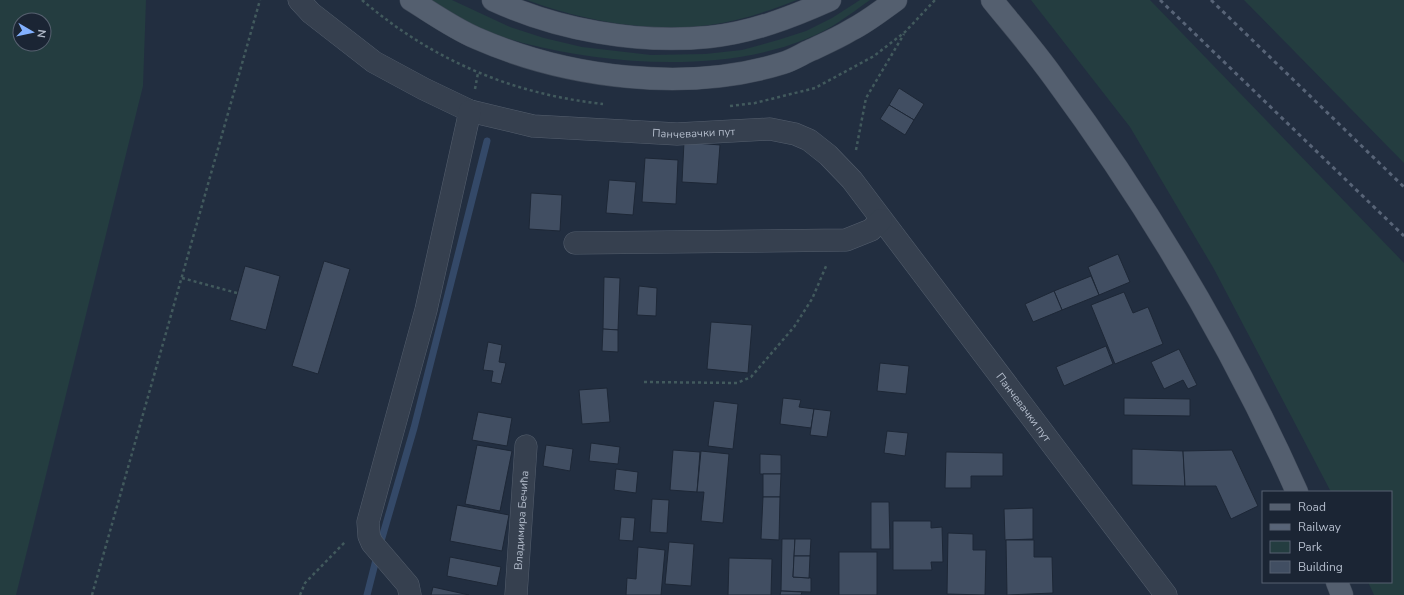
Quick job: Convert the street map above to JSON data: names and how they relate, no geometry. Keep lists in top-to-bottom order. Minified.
{"streets":{"street":["Панчевачки пут","Владимира Бечића"]},"legend":["Road","Railway","Park","Building"],"north":"right"}
